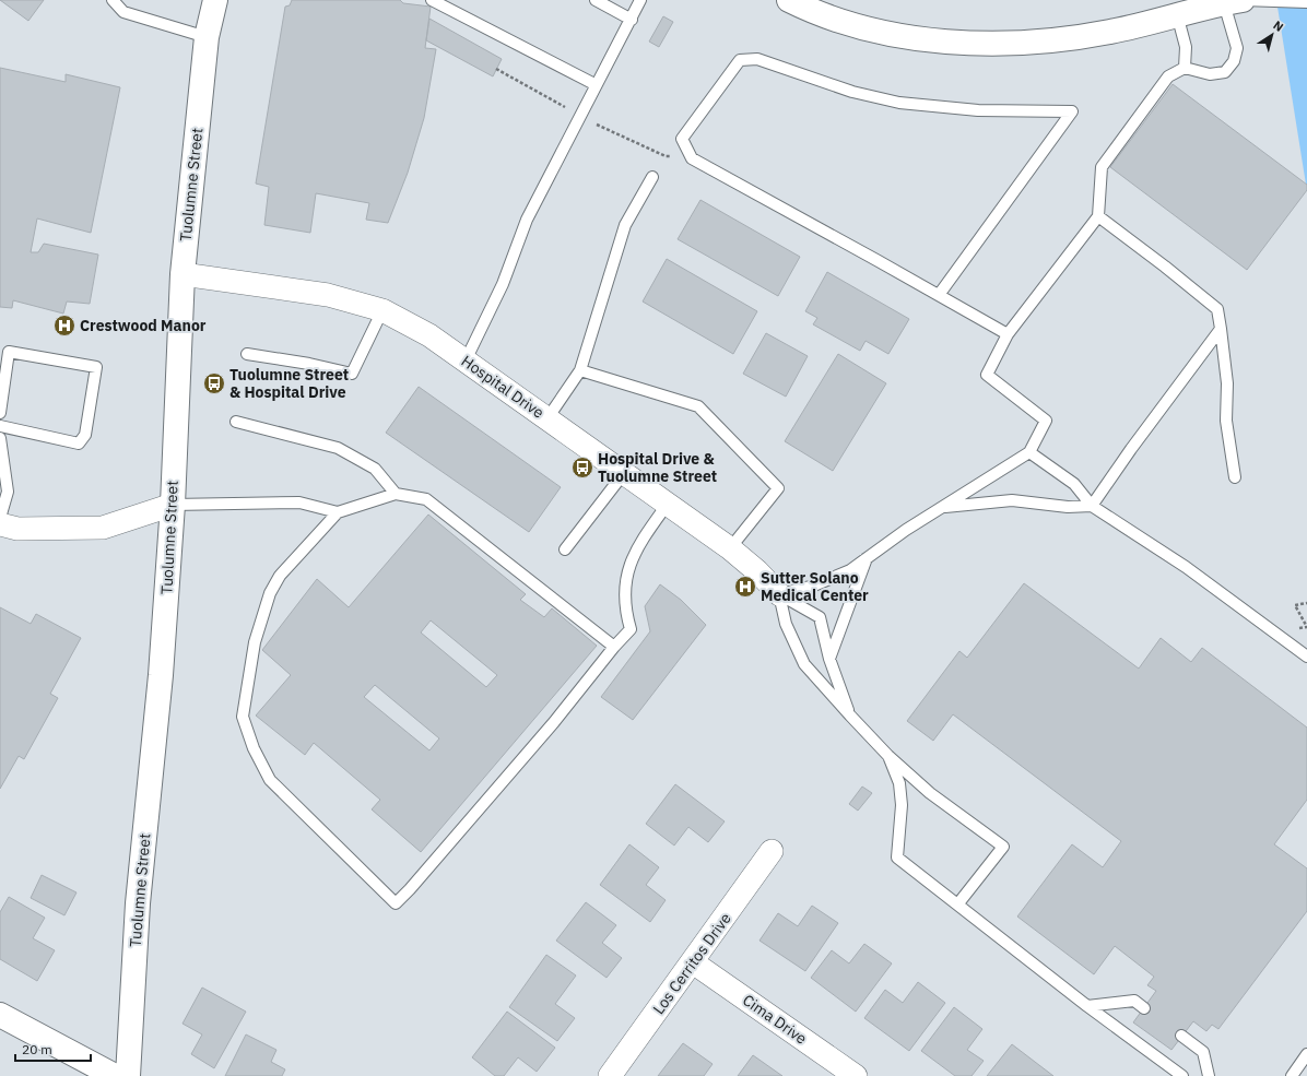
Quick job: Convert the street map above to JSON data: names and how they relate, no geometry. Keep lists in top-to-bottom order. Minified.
{"streets":{"main road":["Tuolumne Street"],"street":["Hospital Drive","Los Cerritos Drive","Cima Drive"]},"crossings":[["Tuolumne Street","Hospital Drive"],["Los Cerritos Drive","Cima Drive"]],"places":{"hospital":["Crestwood Manor","Sutter Solano Medical Center"],"bus stop":["Tuolumne Street & Hospital Drive","Hospital Drive & Tuolumne Street"]},"scale_bar":"20 m","north":"top right"}
